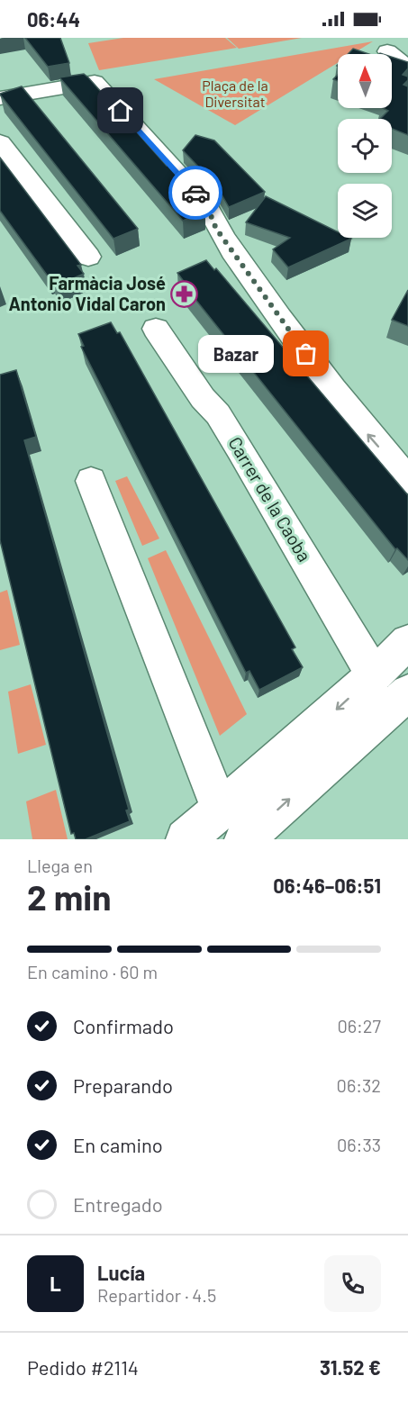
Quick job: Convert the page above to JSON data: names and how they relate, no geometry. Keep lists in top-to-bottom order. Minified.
{"streets":{"street":["Carrer de la Caoba"]},"parks":["Plaça de la Diversitat"],"places":{"pharmacy":["Farmàcia José Antonio Vidal Caron"],"other":["Bazar"]},"north":"top","page":{"status":"06:44","bubble":"Bazar","heading":["2 min","Llega en","06:46–06:51"],"panel":["Lucía","Repartidor · 4.5","Pedido #2114","31.52 €"],"bar":"En camino · 60 m","list":[["Confirmado","06:27"],["Preparando","06:32"],["En camino","06:33"],"Entregado"],"round":"L"}}
